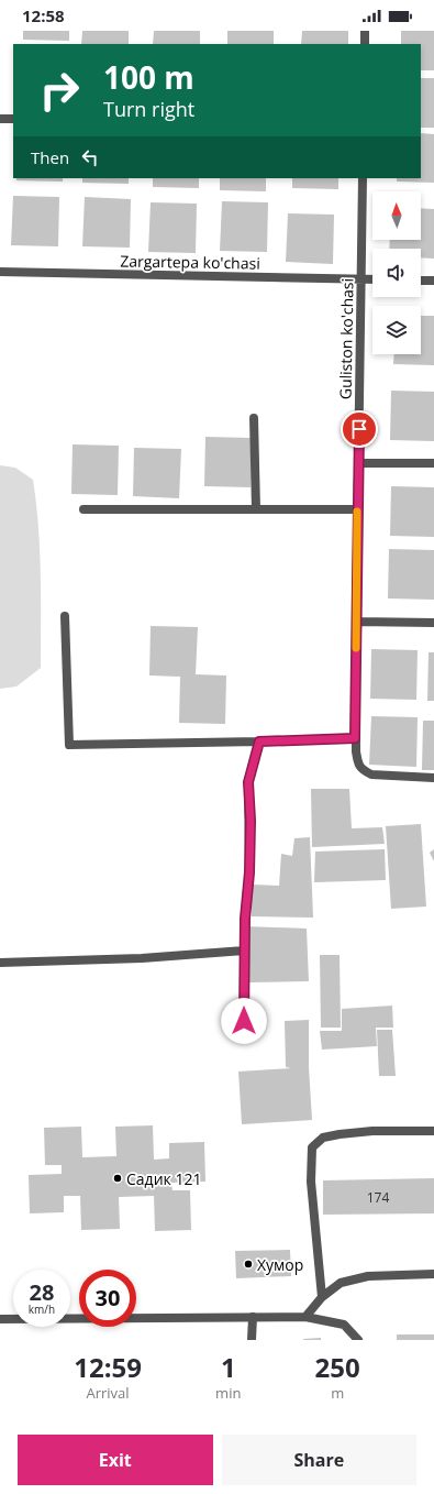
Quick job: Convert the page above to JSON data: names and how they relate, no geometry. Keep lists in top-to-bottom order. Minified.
{"streets":{"street":["Zargartepa ko'chasi","Guliston ko'chasi"]},"crossings":[["Zargartepa ko'chasi","Guliston ko'chasi"]],"places":["Садик 121","Хумор"],"house_numbers":["174"],"north":"top","page":{"status":"12:58","turn":["100 m","Turn right"],"then":"Then","speed":"28 km/h","limit":"30","eta":["12:59","Arrival","1","min","250","m"],"buttons":["Exit","Share"]}}
